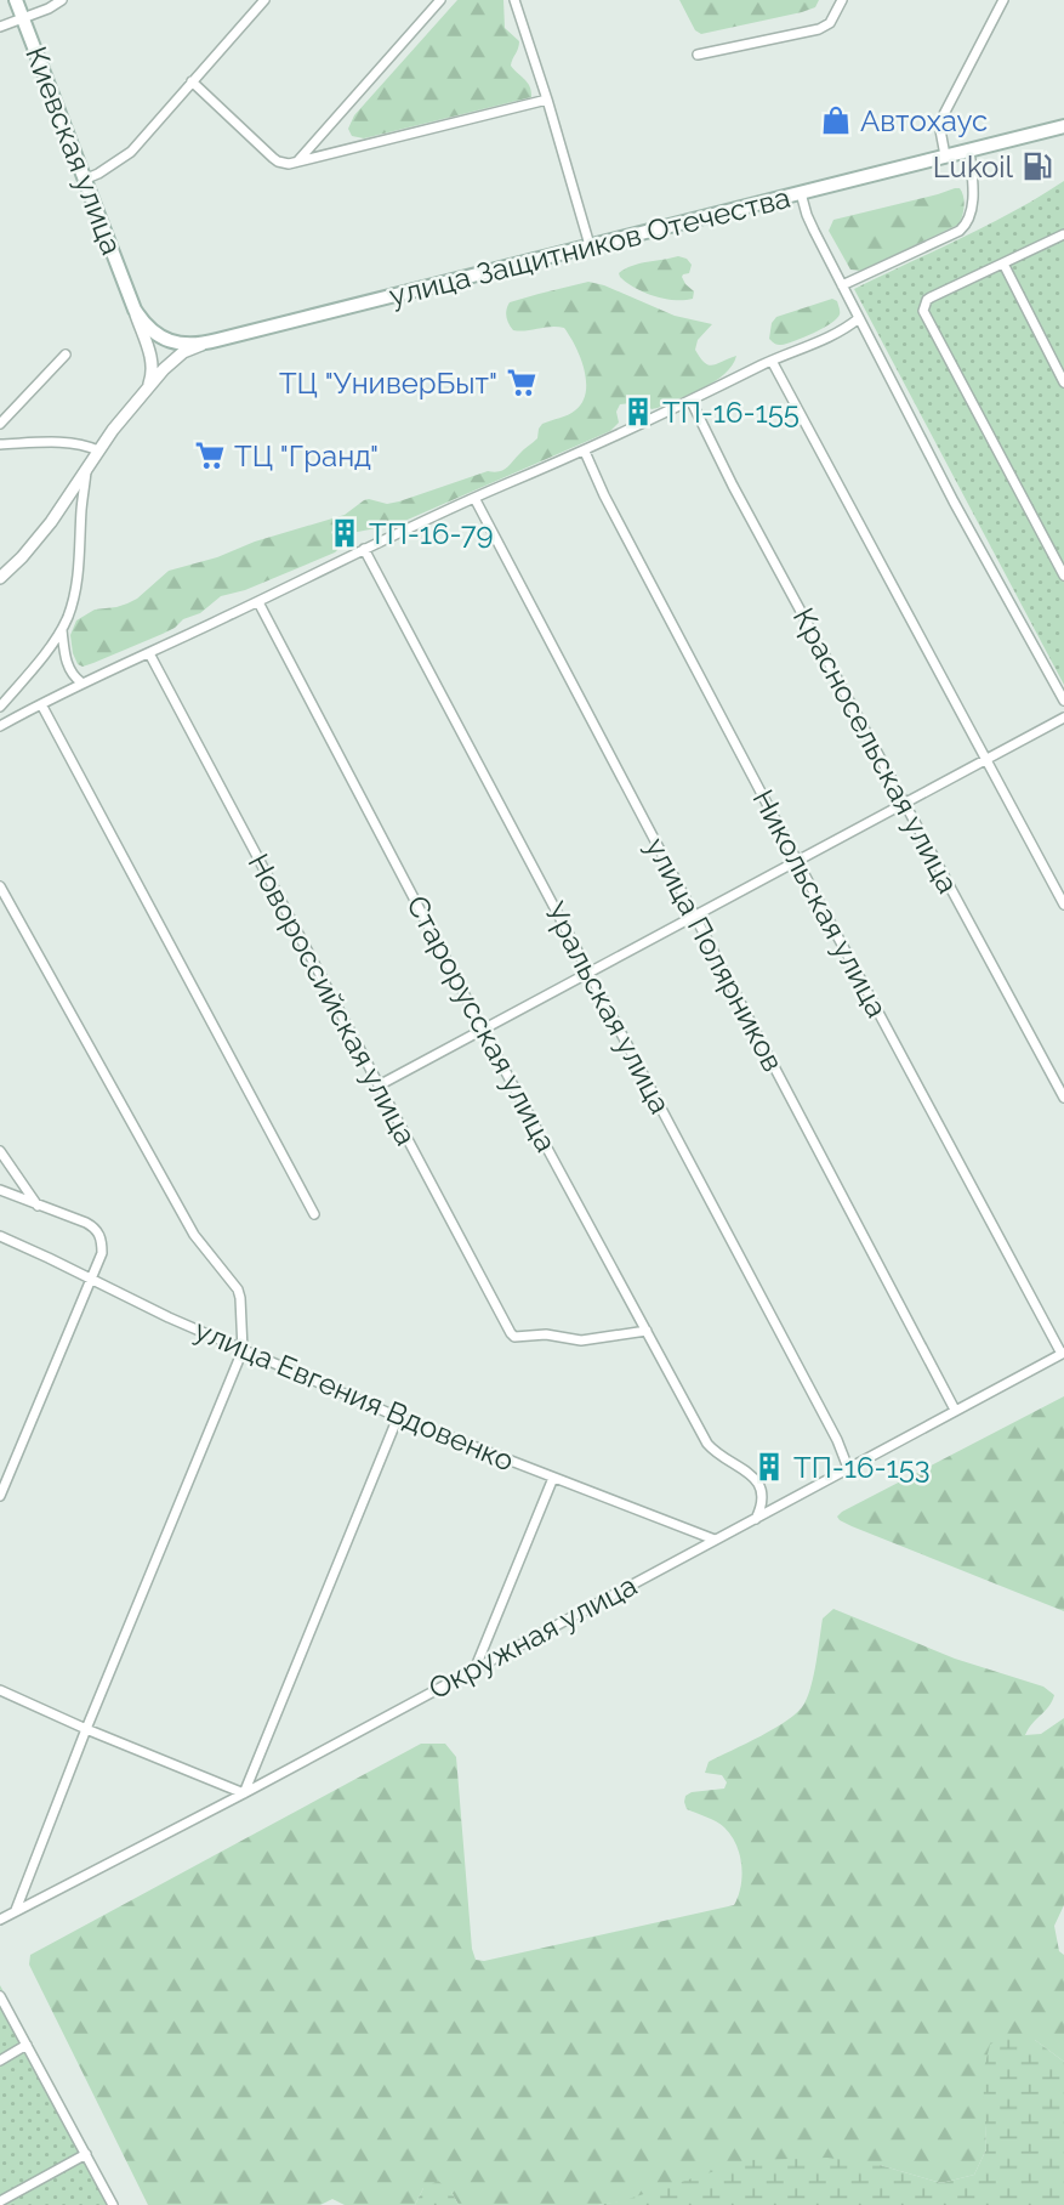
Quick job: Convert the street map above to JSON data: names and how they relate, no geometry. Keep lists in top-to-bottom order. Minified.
{"streets":{"main road":["Киевская улица","улица Защитников Отечества"],"street":["Красносельская улица","Никольская улица","улица Полярников","Новороссийская улица","Уральская улица","Старорусская улица","улица Евгения Вдовенко","Окружная улица"]},"crossings":[["Киевская улица","улица Защитников Отечества"],["Никольская улица","Окружная улица"],["улица Полярников","Окружная улица"],["Новороссийская улица","Старорусская улица"],["Уральская улица","Окружная улица"],["Старорусская улица","Окружная улица"],["улица Евгения Вдовенко","Окружная улица"]],"places":{"shop":["Автохаус"],"fuel station":["Lukoil"],"supermarket":["ТЦ \"УниверБыт\"","ТЦ \"Гранд\""],"building":["ТП-16-155","ТП-16-79","ТП-16-153"]}}
